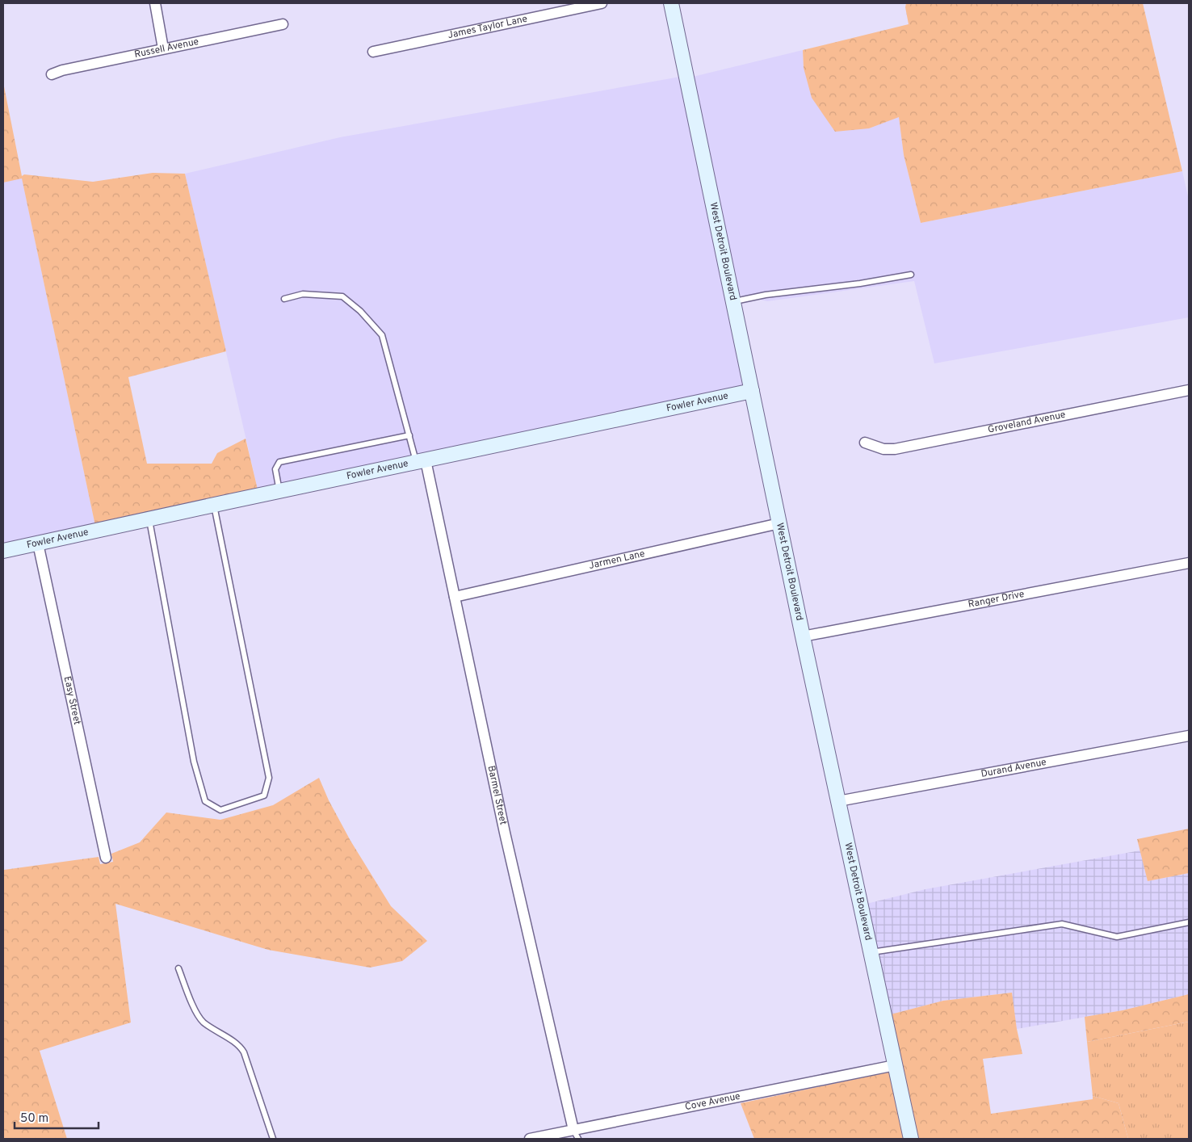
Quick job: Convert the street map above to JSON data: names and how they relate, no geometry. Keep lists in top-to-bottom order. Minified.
{"streets":{"street":["James Taylor Lane","Russell Avenue","West Detroit Boulevard","Fowler Avenue","Groveland Avenue","Jarmen Lane","Ranger Drive","Easy Street","Durand Avenue","Barmel Street","Cove Avenue"]},"crossings":[["West Detroit Boulevard","Fowler Avenue"],["West Detroit Boulevard","Jarmen Lane"],["West Detroit Boulevard","Ranger Drive"],["West Detroit Boulevard","Durand Avenue"],["West Detroit Boulevard","Cove Avenue"],["Fowler Avenue","Easy Street"],["Fowler Avenue","Barmel Street"],["Jarmen Lane","Barmel Street"],["Barmel Street","Cove Avenue"]],"scale_bar":"50 m"}
